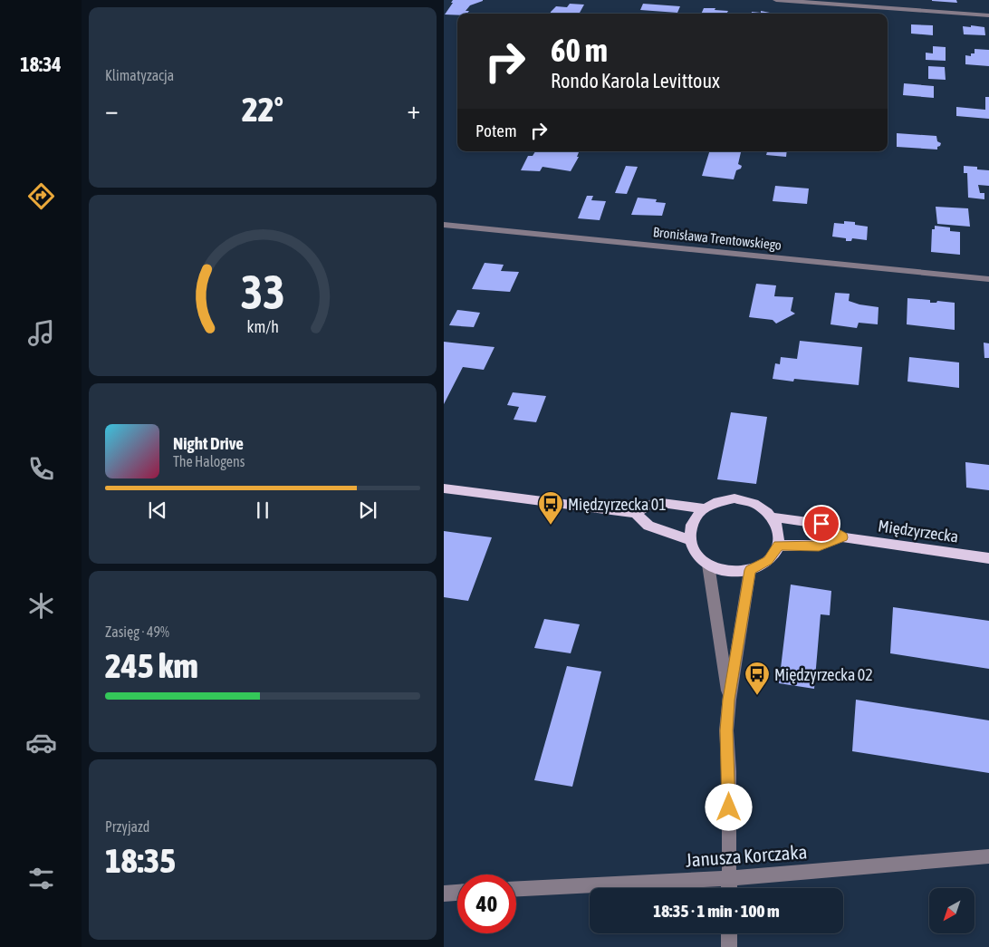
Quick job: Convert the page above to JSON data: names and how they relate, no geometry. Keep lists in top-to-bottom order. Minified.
{"streets":{"main road":["Międzyrzecka"],"street":["Bronisława Trentowskiego","Janusza Korczaka"]},"places":{"bus stop":["Międzyrzecka 01","Międzyrzecka 02"]},"north":"bottom left","page":{"tabs":"18:34","tile":["Klimatyzacja",["Zasięg · 49%","245 km"],["Przyjazd","18:35"]],"turn":["60 m","Rondo Karola Levittoux"],"heat":["−","22°","+"],"then":"Potem","song":["Night Drive","The Halogens"],"limit":"40","trip":"18:35 · 1 min · 100 m","gauge":["33","km/h"]}}
